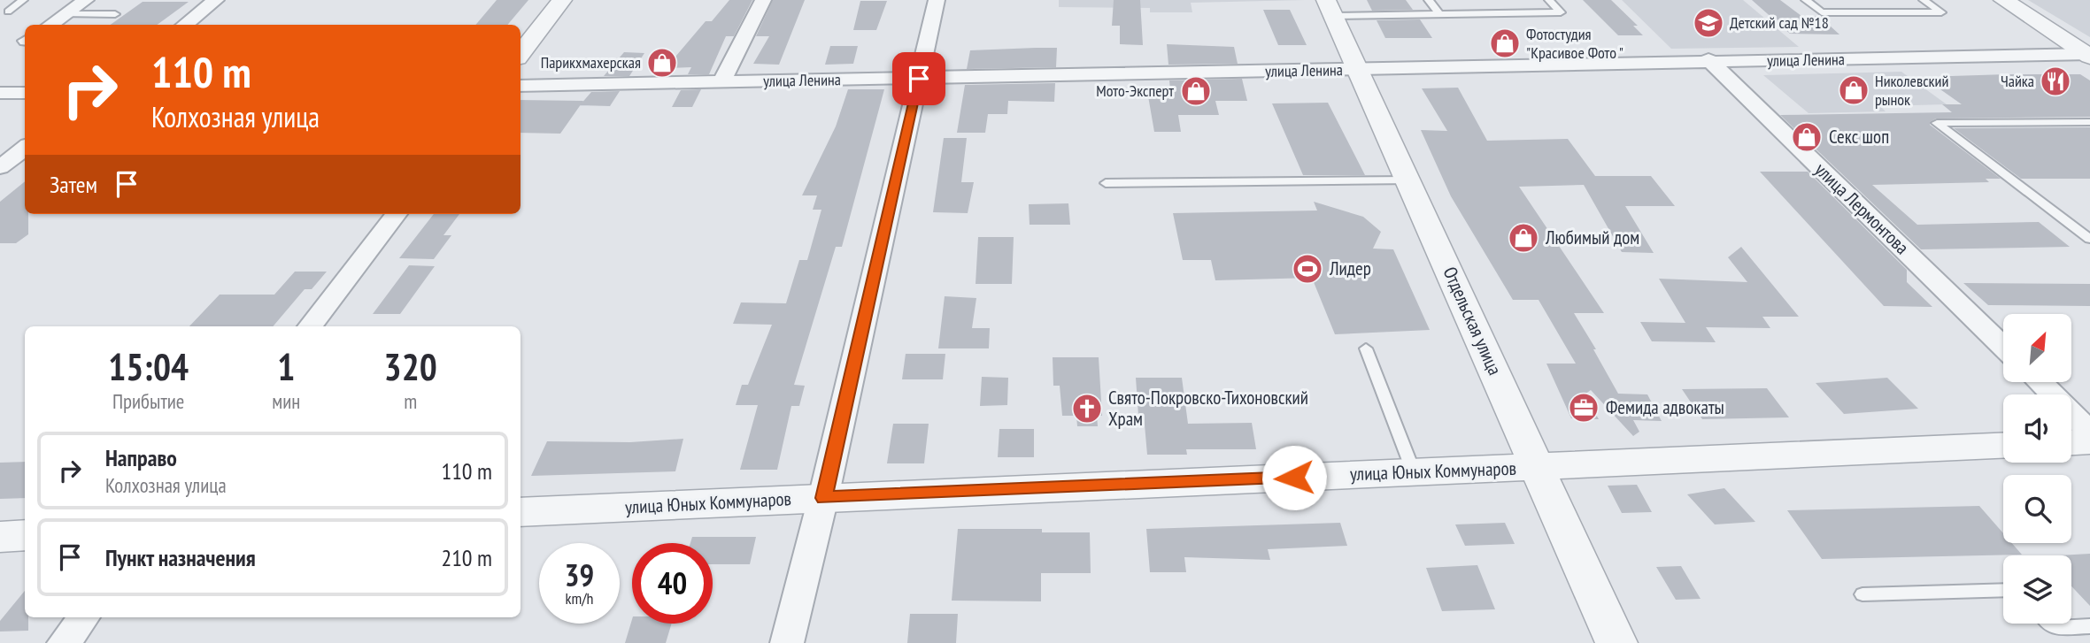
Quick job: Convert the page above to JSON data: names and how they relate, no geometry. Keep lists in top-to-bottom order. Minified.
{"streets":{"street":["улица Ленина","улица Лермонтова","Отдельская улица","улица Юных Коммунаров"]},"crossings":[["улица Ленина","улица Лермонтова"],["улица Ленина","Отдельская улица"],["Отдельская улица","улица Юных Коммунаров"]],"places":{"school or university":["Детский сад №18"],"shop":["Фотостудия \"Красивое Фото \"","Парикхмахерская","Николевский рынок","Мото-Эксперт","Секс шоп","Любимый дом"],"restaurant":["Чайка"],"sports":["Лидер"],"office":["Фемида адвокаты"],"church":["Свято-Покровско-Тихоновский Храм"]},"north":"top right","page":{"turn":["110 m","Колхозная улица"],"then":"Затем","eta":["15:04","Прибытие","1","мин","320","m"],"list":[{"name":"Направо","note":"Колхозная улица","value":"110 m"},{"name":"Пункт назначения","value":"210 m"}],"speed":"39 km/h","limit":"40"}}
